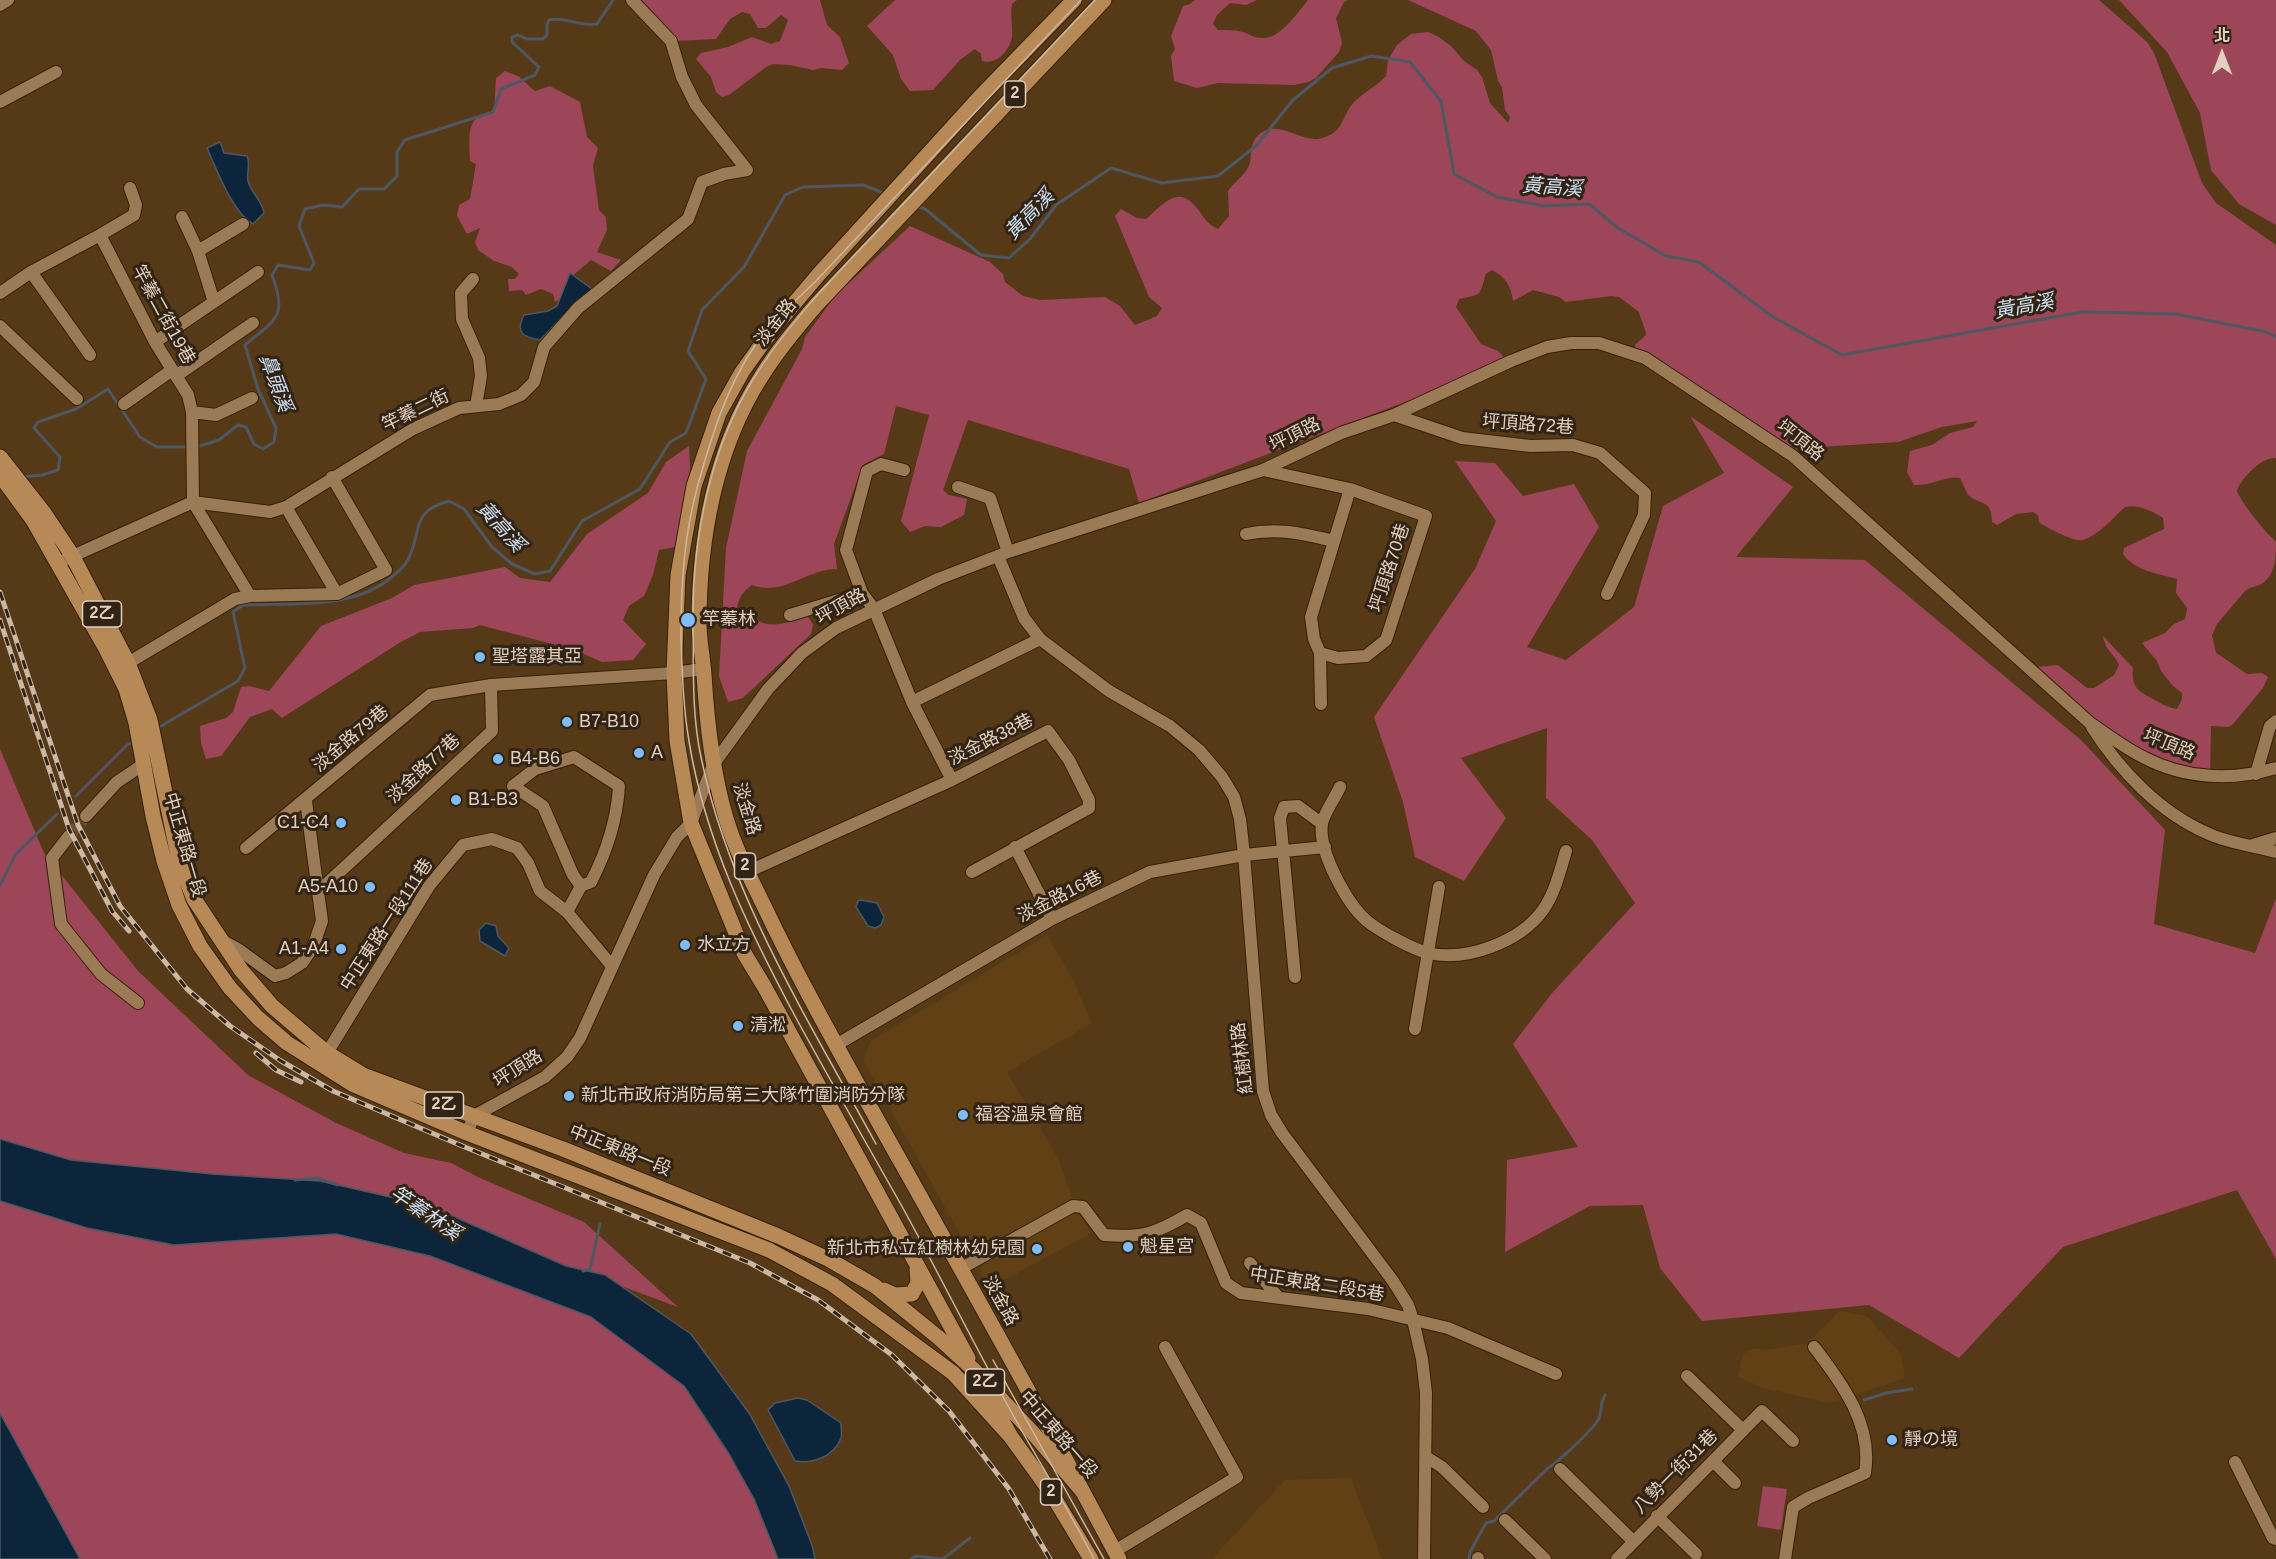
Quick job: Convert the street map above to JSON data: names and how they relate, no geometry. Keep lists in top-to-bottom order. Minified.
{"streets":{"main road":["2","淡金路","2乙","中正東路一段"],"street":["竿蓁二街19巷","竿蓁二街","坪頂路72巷","坪頂路","坪頂路70巷","淡金路79巷","淡金路38巷","淡金路77巷","淡金路16巷","中正東路一段111巷","紅樹林路","中正東路二段5巷","八勢一街31巷"]},"crossings":[["2","淡金路"],["2","中正東路一段"],["竿蓁二街19巷","竿蓁二街"],["淡金路","坪頂路"],["淡金路","淡金路38巷"],["淡金路","中正東路一段"],["淡金路","淡金路16巷"],["淡金路","中正東路二段5巷"],["坪頂路72巷","坪頂路"],["坪頂路","坪頂路70巷"],["坪頂路","中正東路一段"],["坪頂路","中正東路一段111巷"],["坪頂路","紅樹林路"],["2乙","中正東路一段"],["淡金路79巷","淡金路77巷"],["中正東路一段","中正東路一段111巷"],["淡金路16巷","紅樹林路"],["紅樹林路","中正東路二段5巷"]],"water":["黃高溪","鼻頭溪","竿蓁林溪"],"places":["竿蓁林","聖塔露其亞","B7-B10","A","B4-B6","B1-B3","C1-C4","A5-A10","水立方","A1-A4","清淞","新北市政府消防局第三大隊竹圍消防分隊","福容溫泉會館","魁星宮","新北市私立紅樹林幼兒園","靜の境"],"north":"top"}
